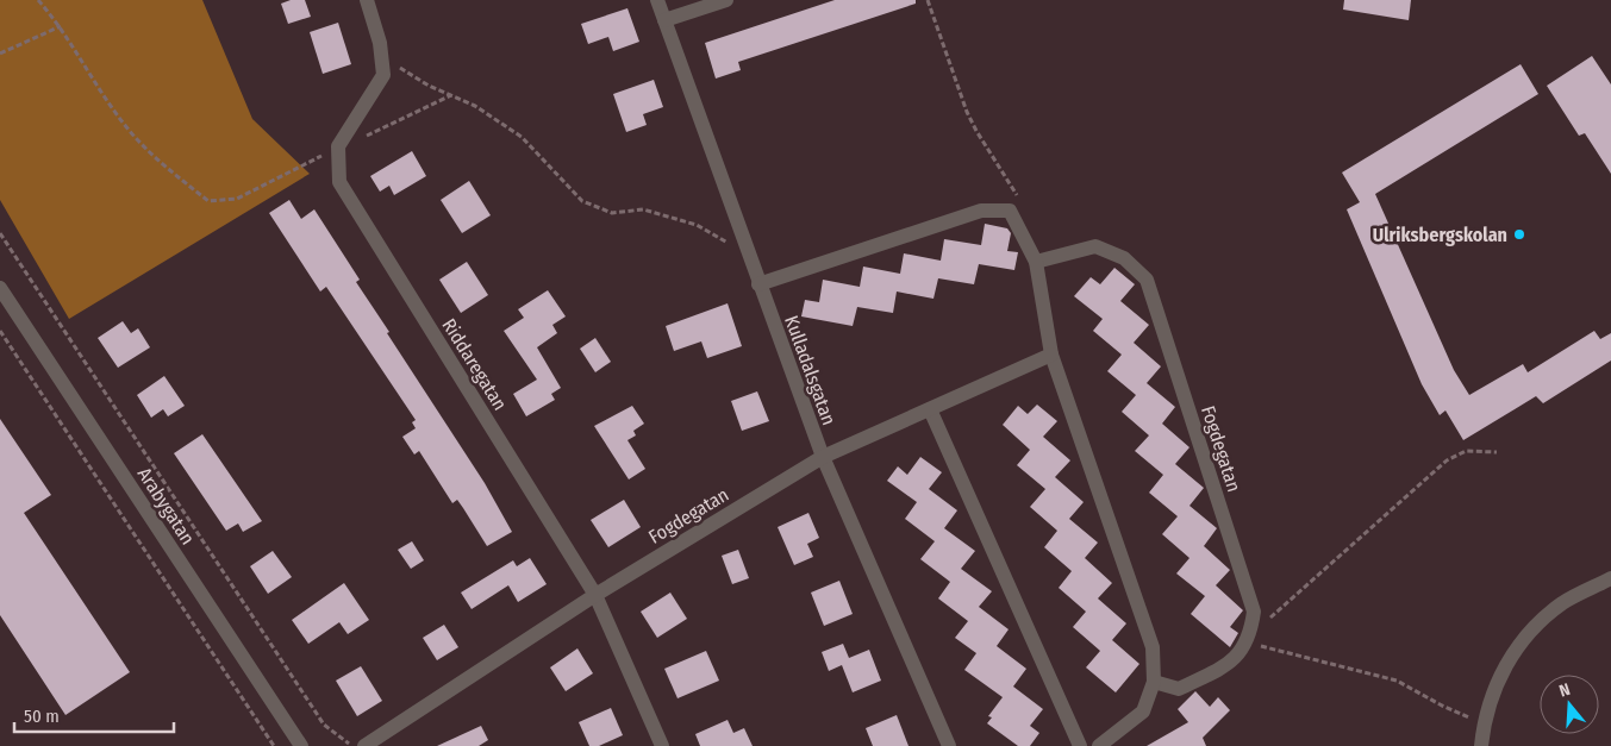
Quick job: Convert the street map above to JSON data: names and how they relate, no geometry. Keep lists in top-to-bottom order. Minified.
{"streets":{"street":["Riddaregatan","Kulladalsgatan","Fogdegatan","Arabygatan"]},"crossings":[["Riddaregatan","Fogdegatan"],["Kulladalsgatan","Fogdegatan"]],"places":["Ulriksbergskolan"],"scale_bar":"50 m","north":"top"}
